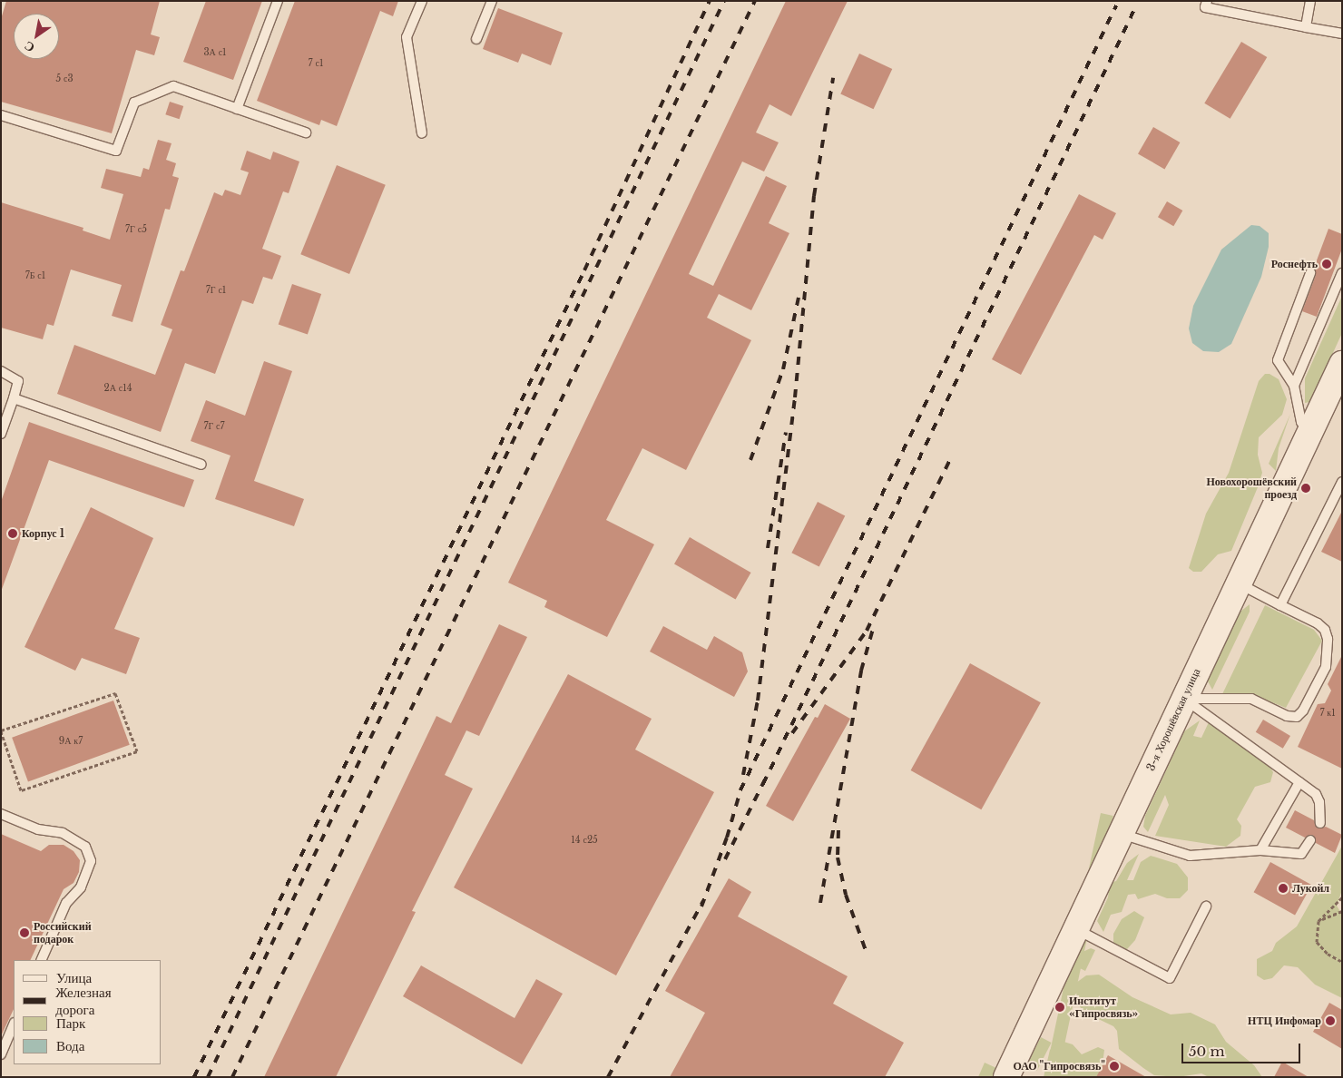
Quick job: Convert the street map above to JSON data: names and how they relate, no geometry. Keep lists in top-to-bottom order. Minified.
{"streets":{"street":["3-я Хорошёвская улица"]},"places":["Роснефть","Новохорошёвский проезд","Корпус 1","Лукойл","Российский подарок","Институт «Гипросвязь»","НТЦ Инфомар","ОАО \"Гипросвязь\""],"house_numbers":["3А с1","7 с1","5 с3","7Г с5","7Б с1","7Г с1","2А с14","7Г с7","7 к1","9А к7","14 с25"],"legend":["Улица","Железная дорога","Парк","Вода"],"scale_bar":"50 m","north":"bottom left"}
